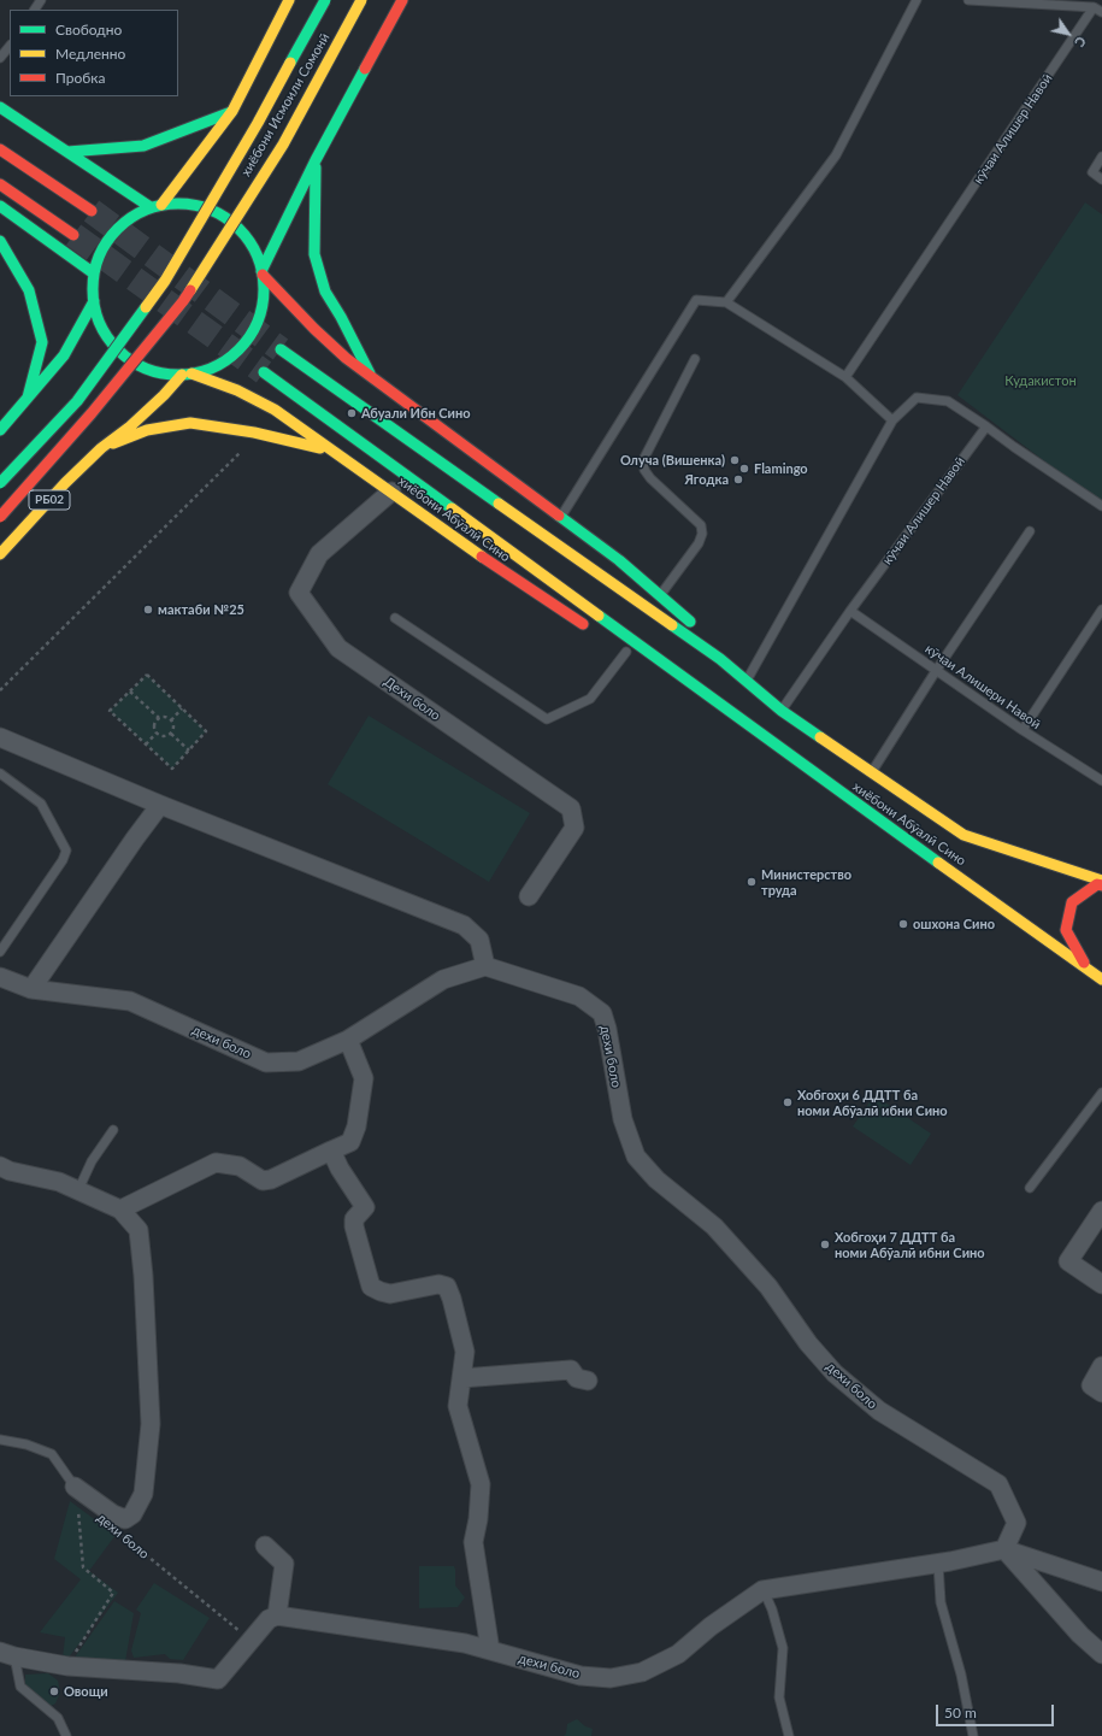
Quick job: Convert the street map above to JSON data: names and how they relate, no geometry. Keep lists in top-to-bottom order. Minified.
{"streets":{"main road":["хиёбони Исмоили Сомонӣ","РБ02","хиёбони Абӯалӣ Сино"],"street":["Дехи боло","дехи боло"],"lane":["кӯчаи Алишер Навоӣ","кӯчаи Алишери Навоӣ"]},"crossings":[["кӯчаи Алишер Навоӣ","хиёбони Абӯалӣ Сино"],["кӯчаи Алишер Навоӣ","кӯчаи Алишери Навоӣ"],["РБ02","хиёбони Абӯалӣ Сино"],["хиёбони Абӯалӣ Сино","Дехи боло"]],"parks":["Кудакистон"],"places":["Абуали Ибн Сино","Олуча (Вишенка)","Flamingo","Ягодка","мактаби №25","Министерство труда","ошхона Сино","Хобгоҳи 6 ДДТТ ба номи Абӯалӣ ибни Сино","Хобгоҳи 7 ДДТТ ба номи Абӯалӣ ибни Сино","Овощи"],"legend":["Свободно","Медленно","Пробка"],"scale_bar":"50 m","north":"bottom right"}
